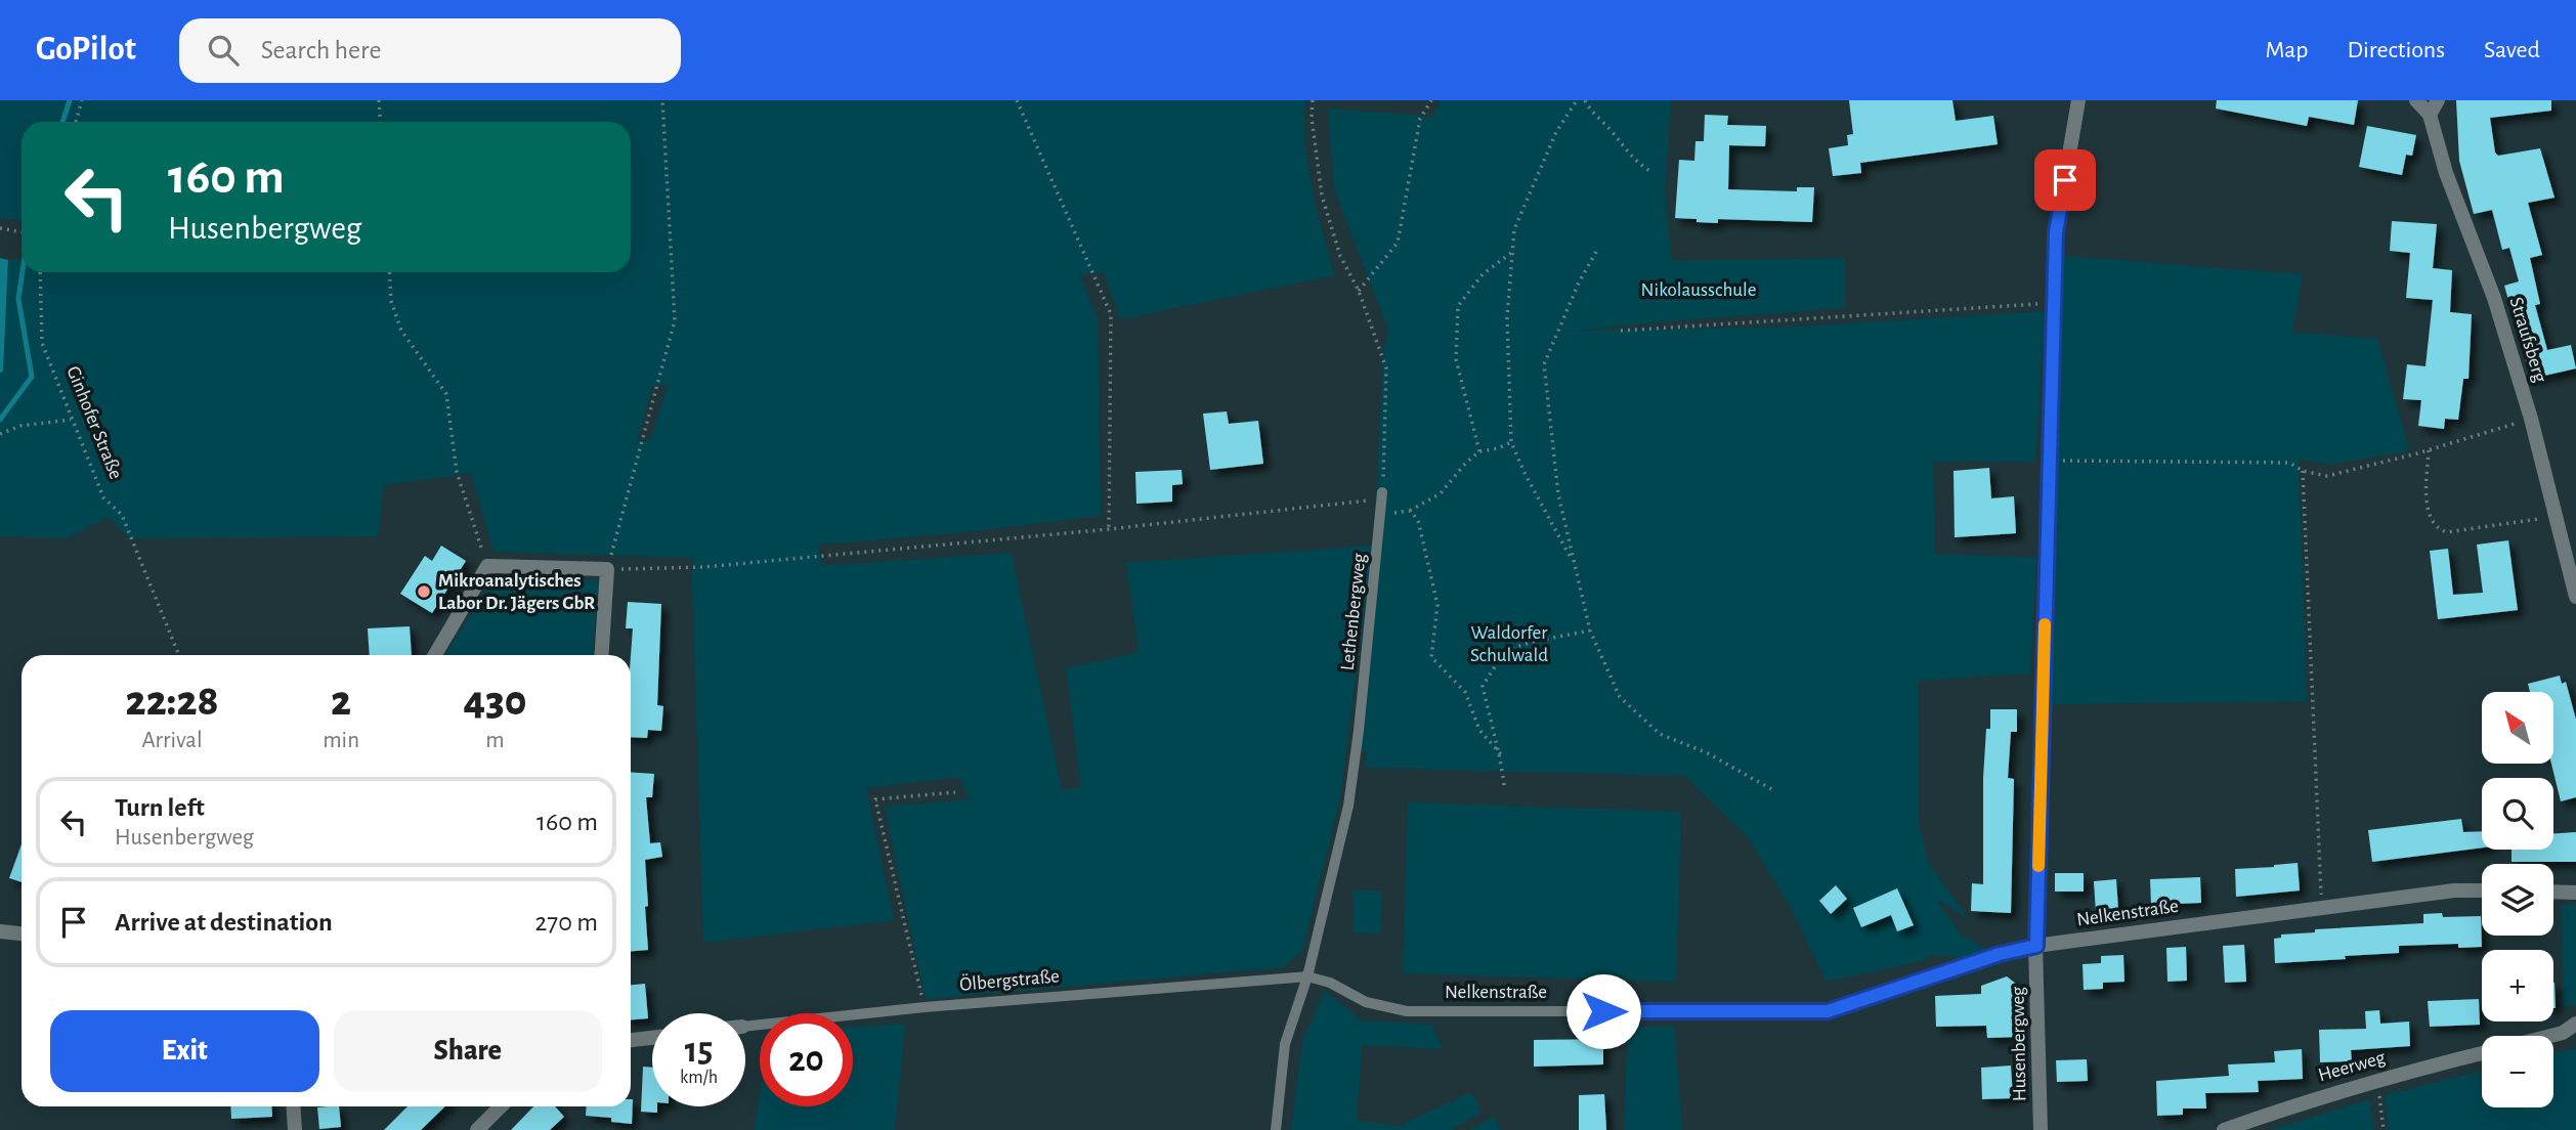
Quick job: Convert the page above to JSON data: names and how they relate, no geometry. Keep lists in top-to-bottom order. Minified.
{"streets":{"street":["Straufsberg","Nelkenstraße","Husenbergweg","Heerweg"],"lane":["Lethenbergweg","Ölbergstraße"],"path":["Ginhofer Straße"]},"crossings":[["Lethenbergweg","Nelkenstraße"],["Lethenbergweg","Ölbergstraße"],["Nelkenstraße","Ölbergstraße"],["Nelkenstraße","Husenbergweg"]],"parks":["Nikolausschule","Waldorfer Schulwald"],"places":["Mikroanalytisches Labor Dr. Jägers GbR"],"north":"top left","page":{"header":"GoPilot","search":"Search here","nav":["Map","Directions","Saved"],"turn":["160 m","Husenbergweg"],"eta":["22:28","Arrival","2","min","430","m"],"map_buttons":["+","−"],"list":[{"name":"Turn left","note":"Husenbergweg","value":"160 m"},{"name":"Arrive at destination","value":"270 m"}],"buttons":["Exit","Share"],"speed":"15 km/h","limit":"20"}}
